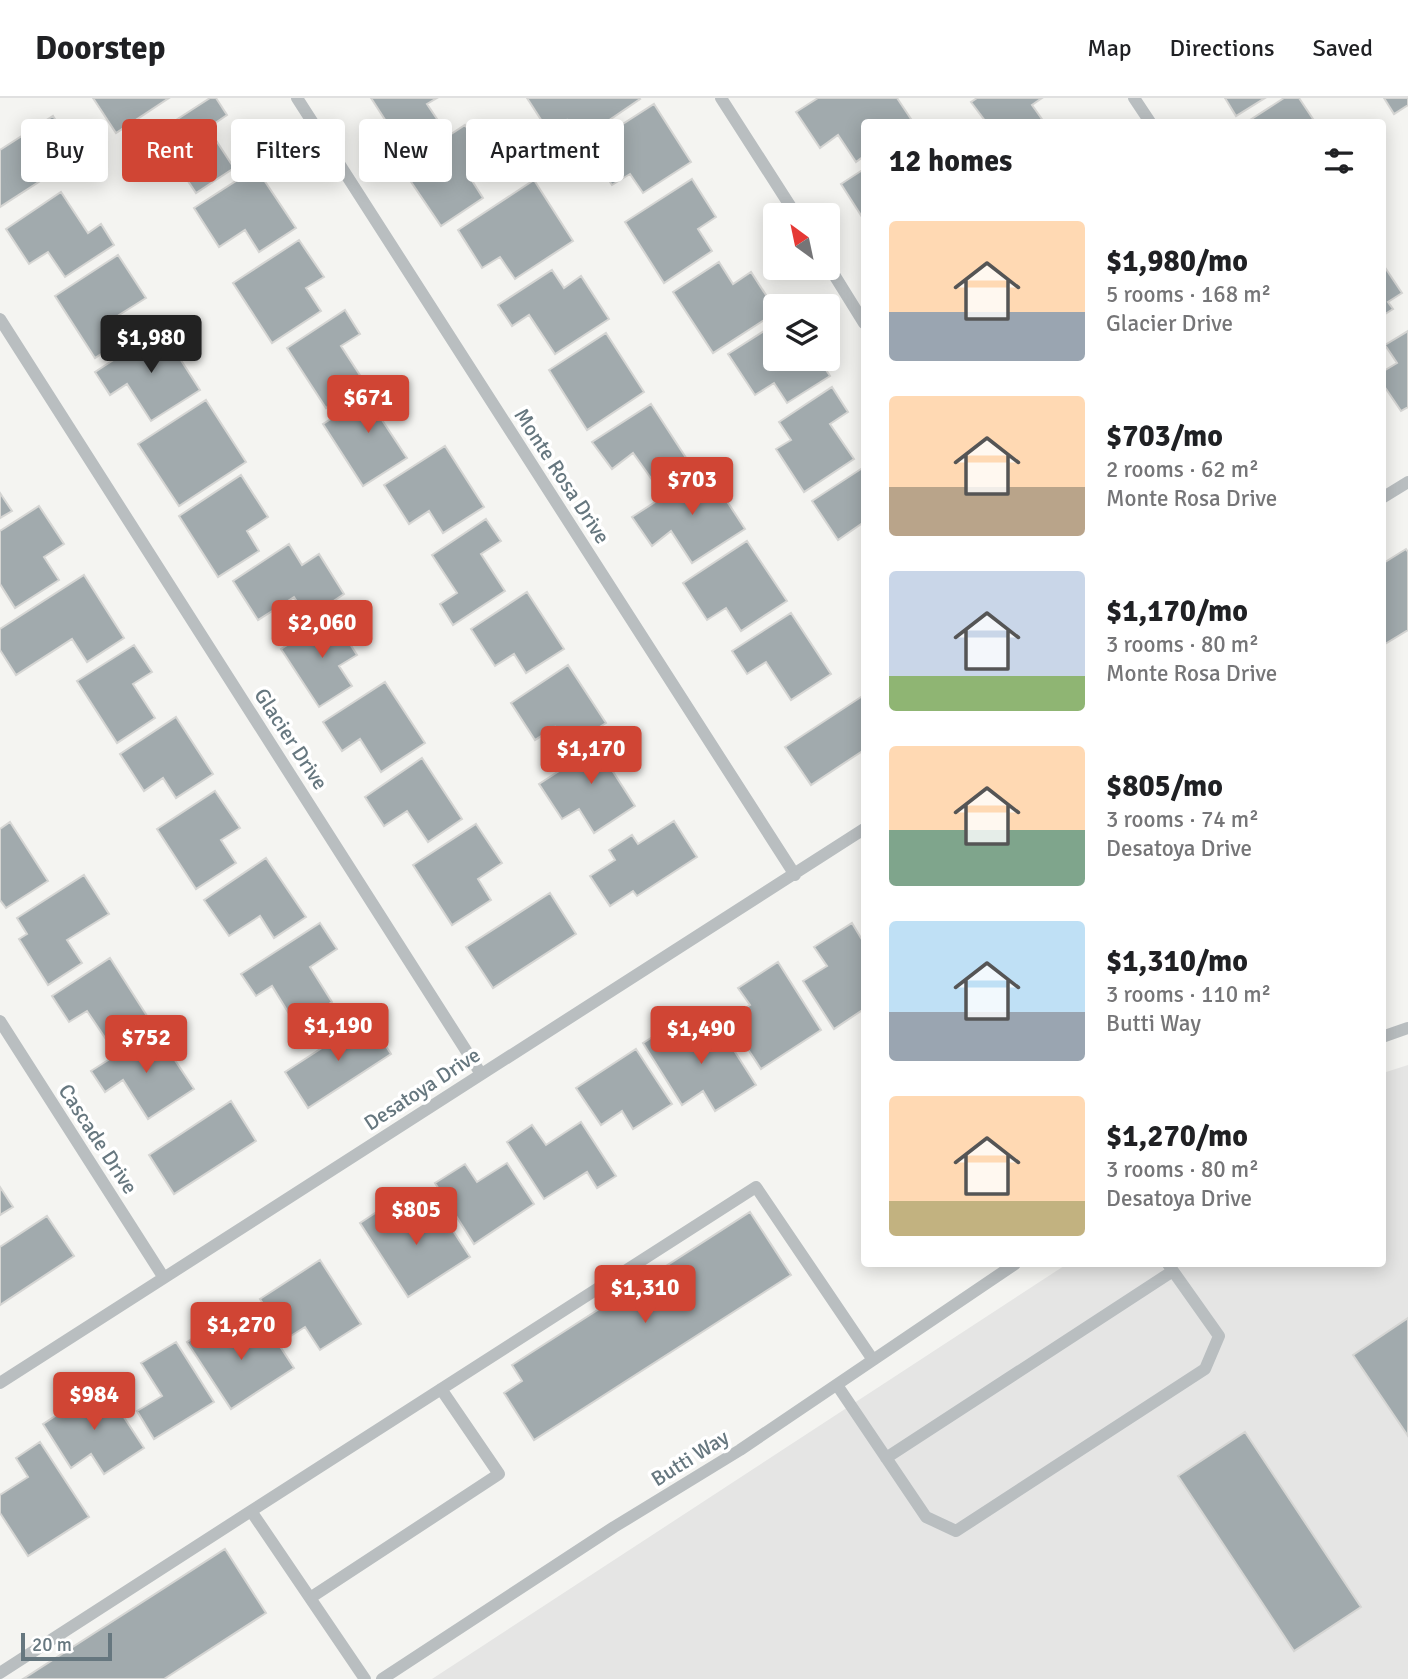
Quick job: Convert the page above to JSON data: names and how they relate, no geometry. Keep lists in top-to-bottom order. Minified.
{"streets":{"street":["Monte Rosa Drive","Glacier Drive","Desatoya Drive","Cascade Drive","Butti Way"]},"crossings":[["Monte Rosa Drive","Desatoya Drive"],["Glacier Drive","Desatoya Drive"],["Desatoya Drive","Cascade Drive"]],"scale_bar":"20 m","north":"top left","page":{"header":"Doorstep","nav":["Map","Directions","Saved"],"chip":["Buy","Rent","Filters","New","Apartment"],"heading":"12 homes","list":[{"name":"$1,980/mo","note":"5 rooms · 168 m² · Glacier Drive"},{"name":"$703/mo","note":"2 rooms · 62 m² · Monte Rosa Drive"},{"name":"$1,170/mo","note":"3 rooms · 80 m² · Monte Rosa Drive"},{"name":"$805/mo","note":"3 rooms · 74 m² · Desatoya Drive"},{"name":"$1,310/mo","note":"3 rooms · 110 m² · Butti Way"},{"name":"$1,270/mo","note":"3 rooms · 80 m² · Desatoya Drive"}],"price":["$1,980","$671","$703","$2,060","$1,170","$1,190","$1,490","$752","$805","$1,310","$1,270","$984"],"scale":"20 m"}}
